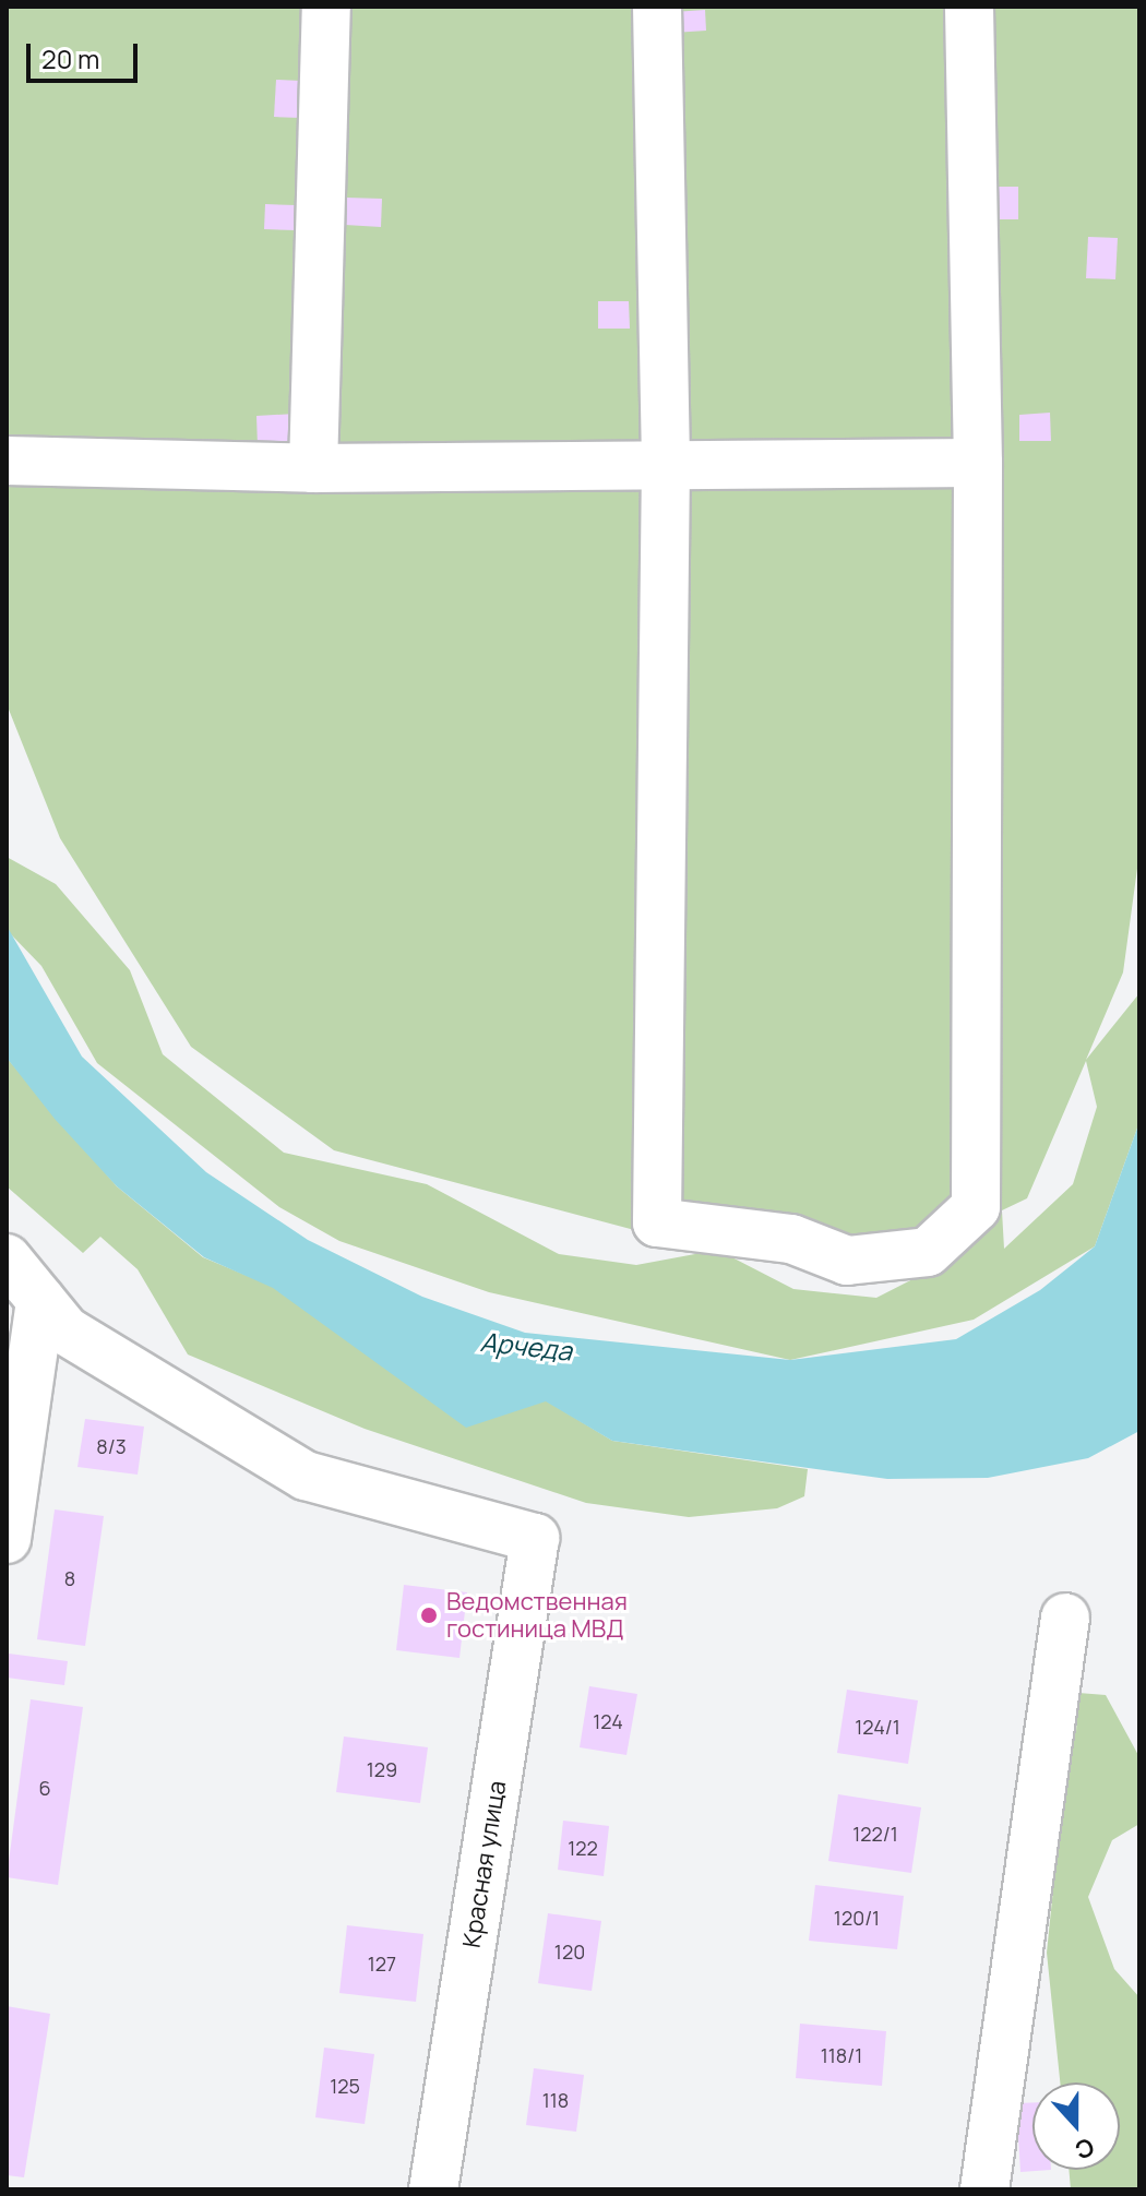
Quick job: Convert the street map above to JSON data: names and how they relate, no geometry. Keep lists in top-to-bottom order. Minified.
{"streets":{"street":["Красная улица"]},"water":["Арчеда"],"places":["Ведомственная гостиница МВД"],"house_numbers":["8/3","8","124","124/1","129","6","122/1","122","120/1","120","127","118/1","125","118"],"scale_bar":"20 m","north":"bottom"}
